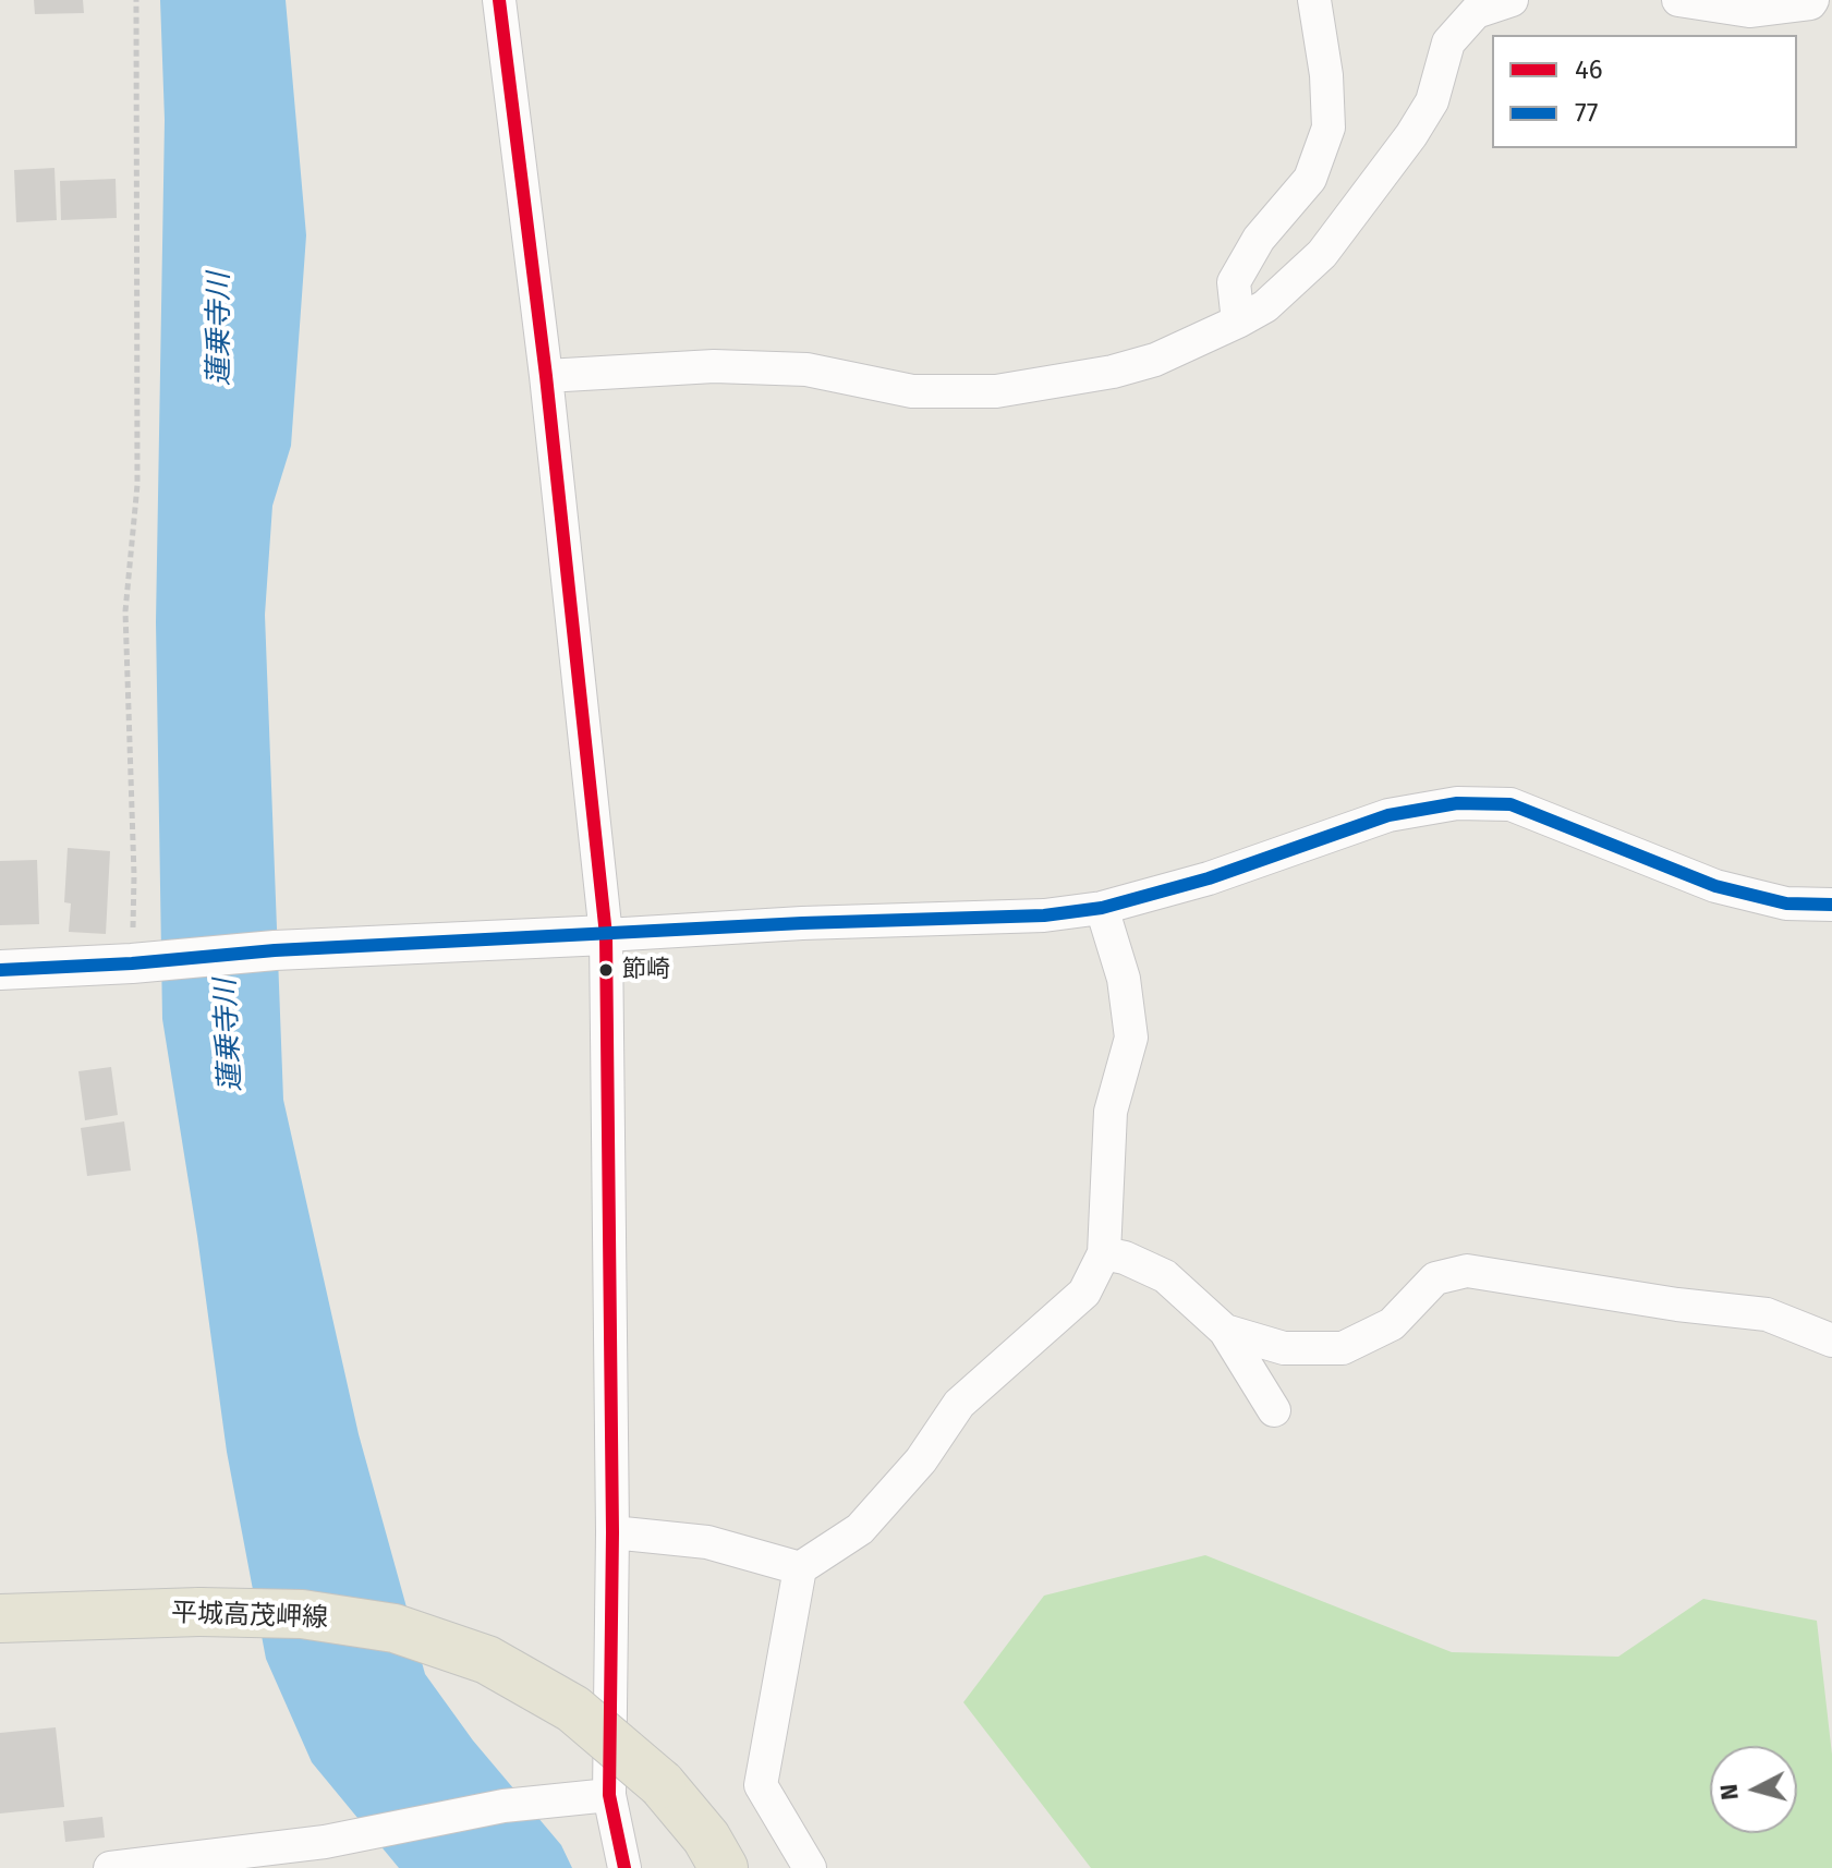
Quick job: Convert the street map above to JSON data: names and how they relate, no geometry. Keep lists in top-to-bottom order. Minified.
{"streets":{"main road":["平城高茂岬線"]},"water":["蓮乗寺川"],"places":["節崎"],"lines":["transit line 46","transit line 77"],"legend":["46","77"],"north":"left"}
